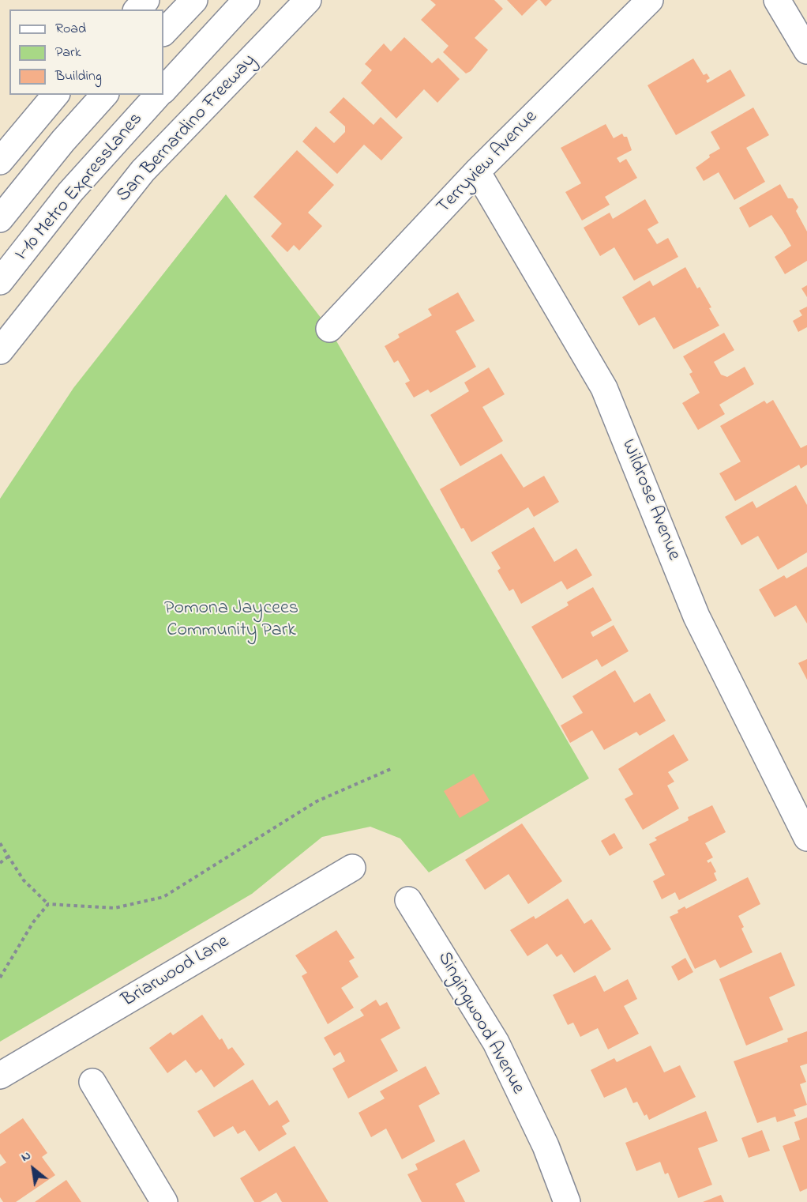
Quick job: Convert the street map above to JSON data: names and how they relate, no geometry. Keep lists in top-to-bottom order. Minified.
{"streets":{"main road":["San Bernardino Freeway","Terryview Avenue","I-10 Metro ExpressLanes","Wildrose Avenue","Briarwood Lane","Singingwood Avenue"]},"crossings":[["Terryview Avenue","Wildrose Avenue"]],"parks":["Pomona Jaycees Community Park"],"legend":["Road","Park","Building"],"north":"top left"}
